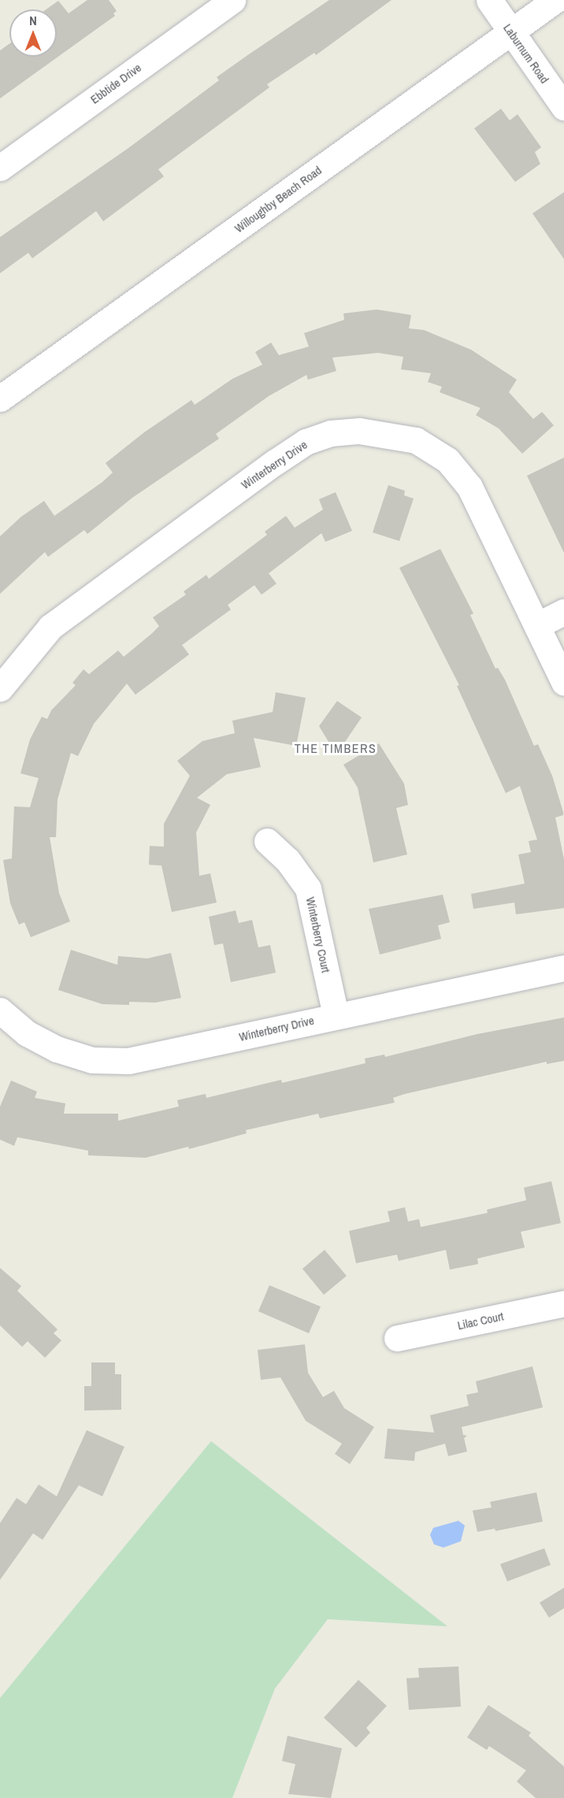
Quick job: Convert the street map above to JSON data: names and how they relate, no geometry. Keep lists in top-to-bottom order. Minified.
{"streets":{"street":["Laburnum Road","Ebbtide Drive","Willoughby Beach Road","Winterberry Drive","Winterberry Court","Lilac Court"]},"crossings":[["Laburnum Road","Willoughby Beach Road"],["Winterberry Drive","Winterberry Court"]],"districts":["THE TIMBERS"],"north":"top"}
